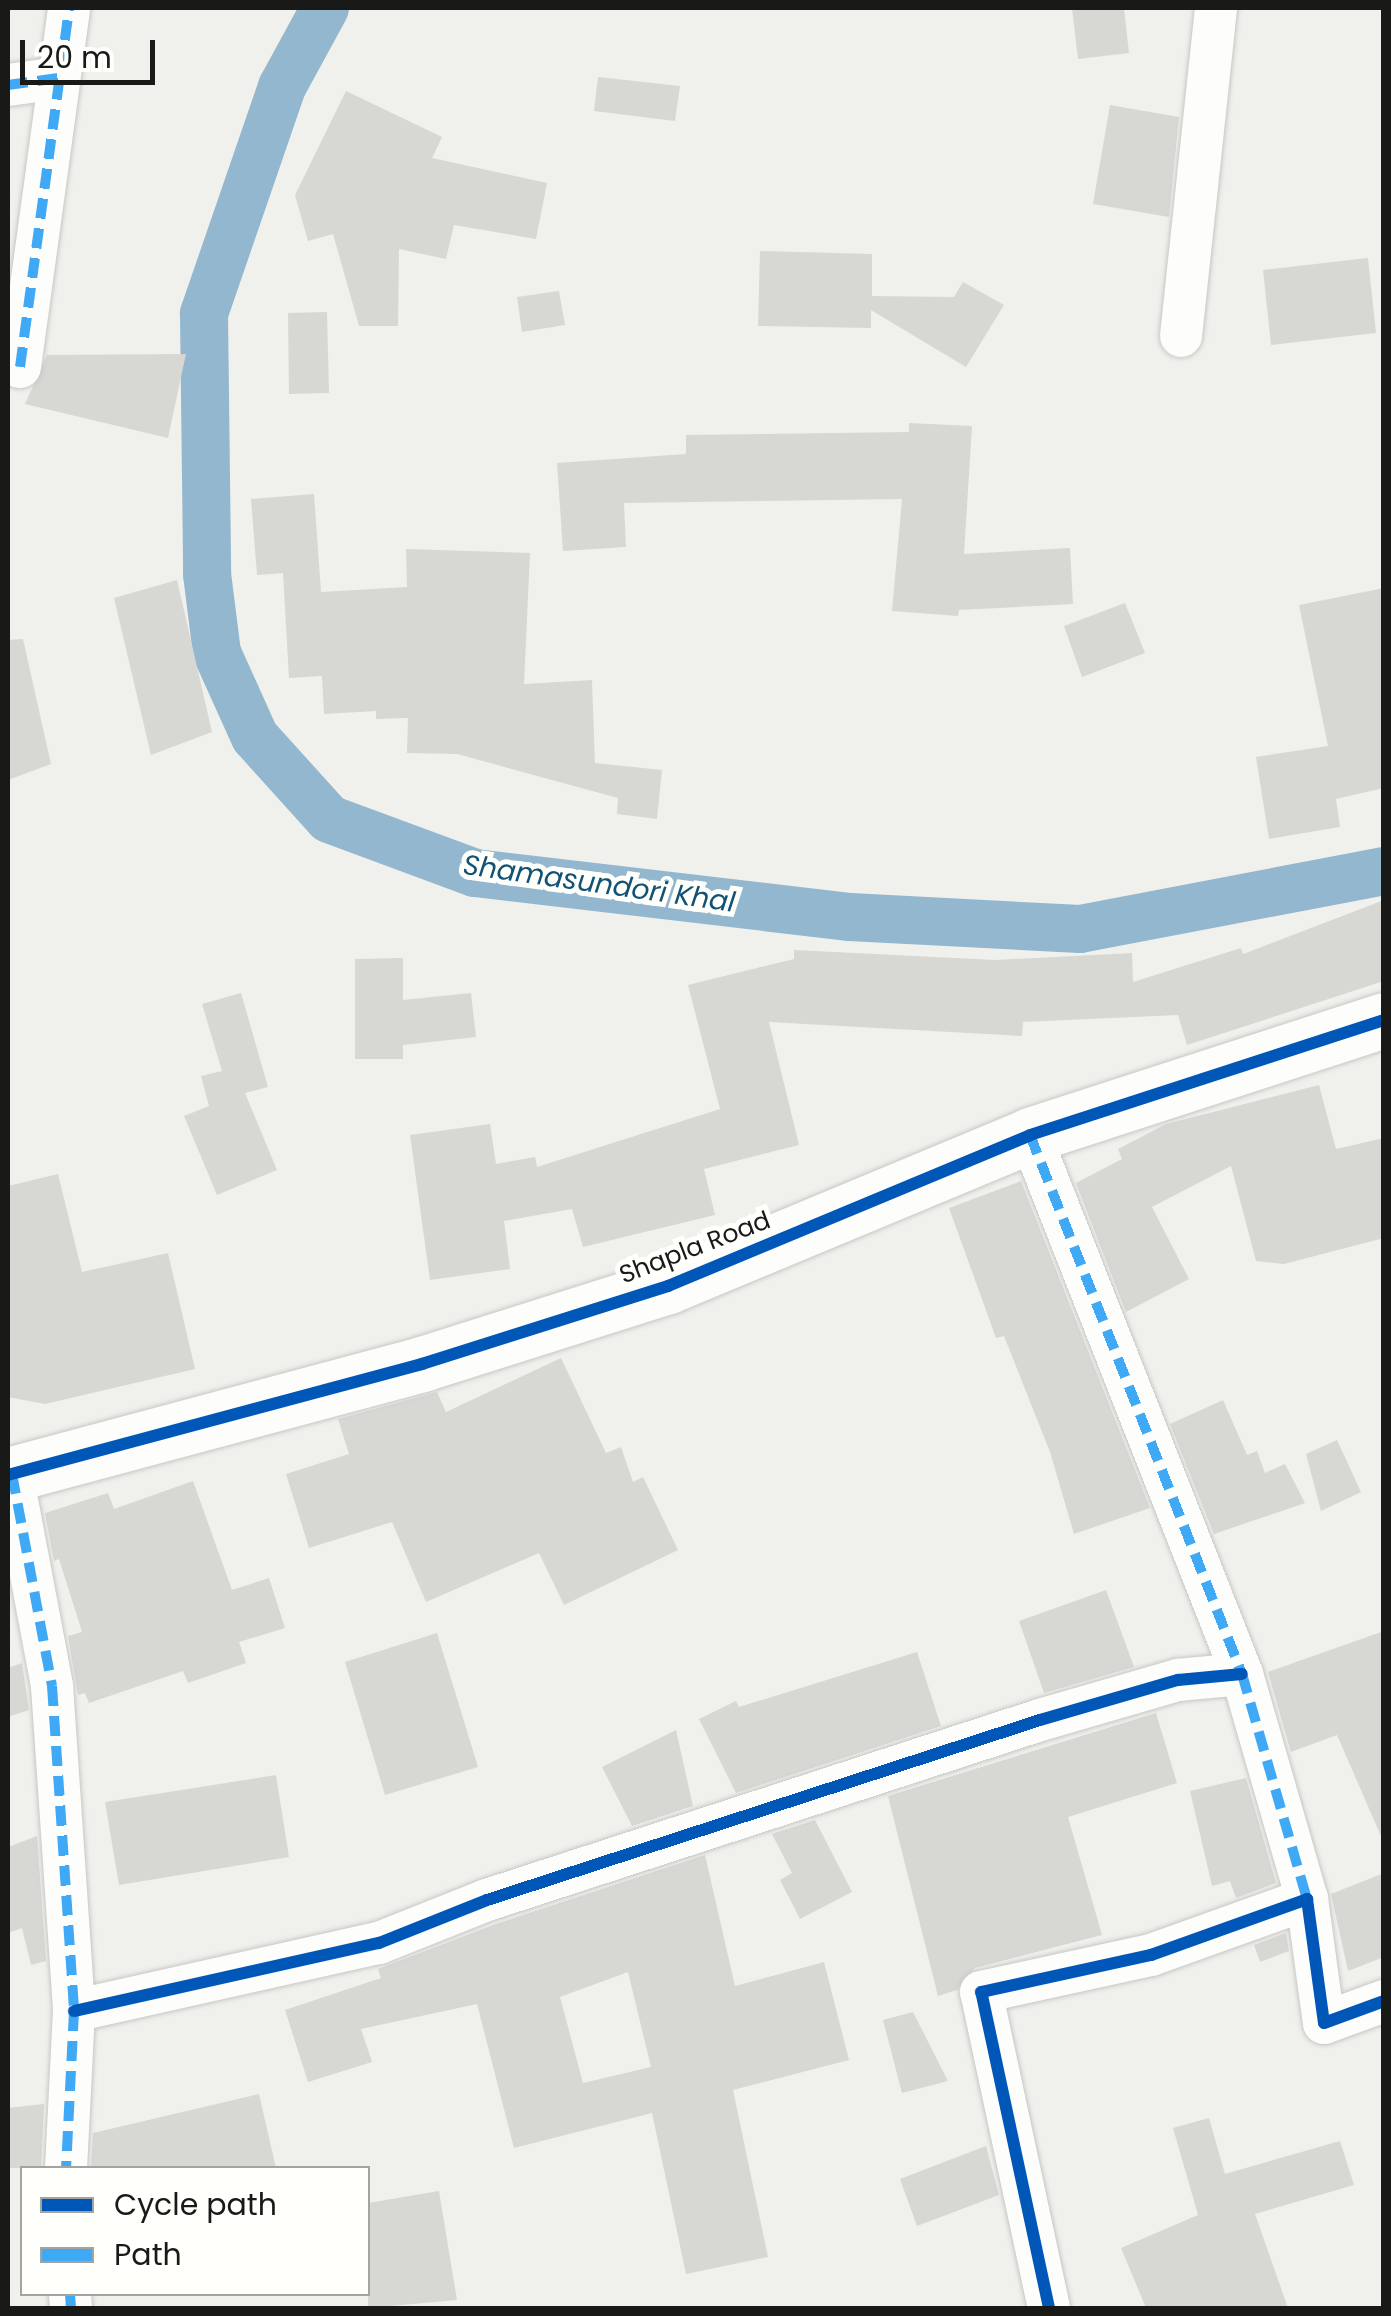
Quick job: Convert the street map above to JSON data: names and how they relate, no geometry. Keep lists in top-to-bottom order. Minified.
{"streets":{"street":["Shapla Road"]},"water":["Shamasundori Khal"],"legend":["Cycle path","Path"],"scale_bar":"20 m"}
